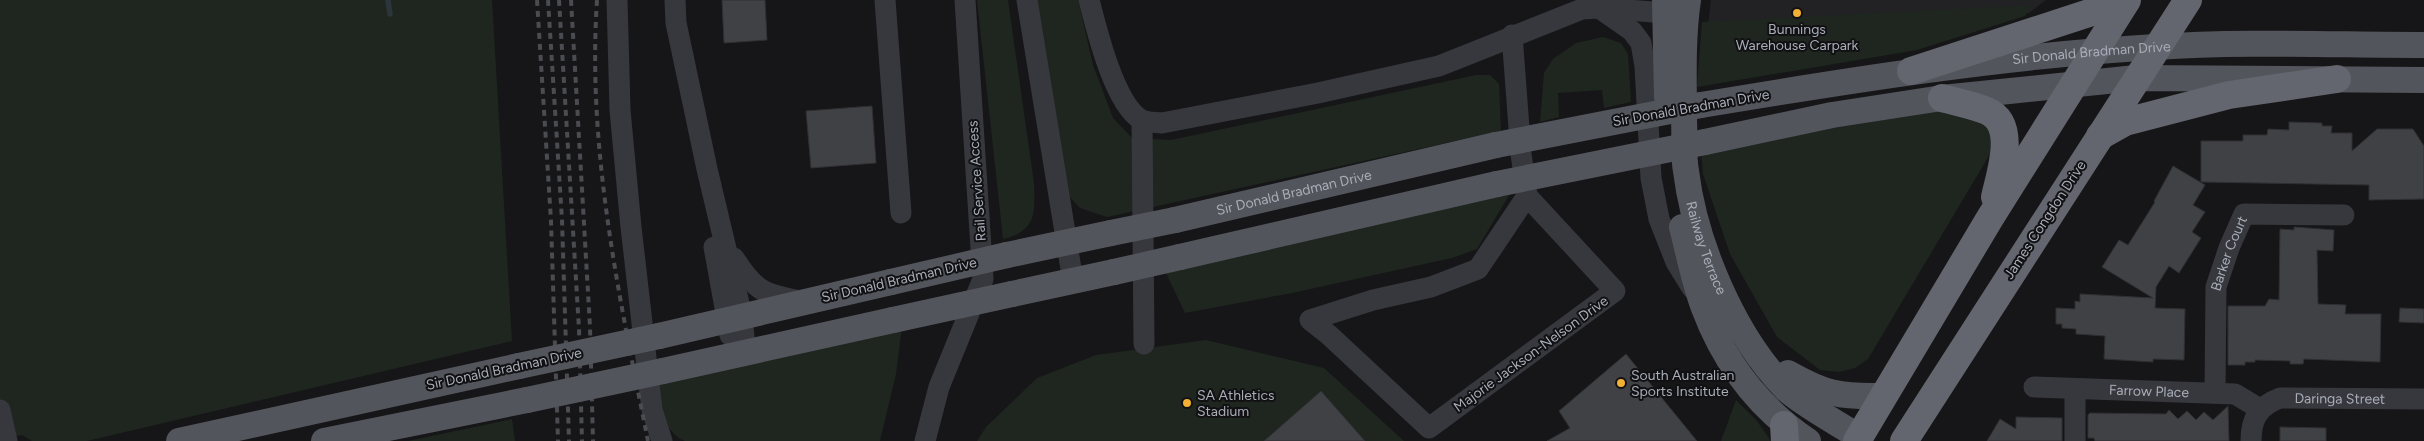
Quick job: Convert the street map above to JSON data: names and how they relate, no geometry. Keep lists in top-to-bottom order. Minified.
{"streets":{"highway":["James Congdon Drive"],"main road":["Sir Donald Bradman Drive","Railway Terrace"],"street":["Rail Service Access","Barker Court","Majorie Jackson-Nelson Drive","Farrow Place","Daringa Street"]},"crossings":[["Sir Donald Bradman Drive","James Congdon Drive"],["Barker Court","Farrow Place"],["Farrow Place","Daringa Street"]],"places":["Bunnings Warehouse Carpark","South Australian Sports Institute","SA Athletics Stadium"]}
